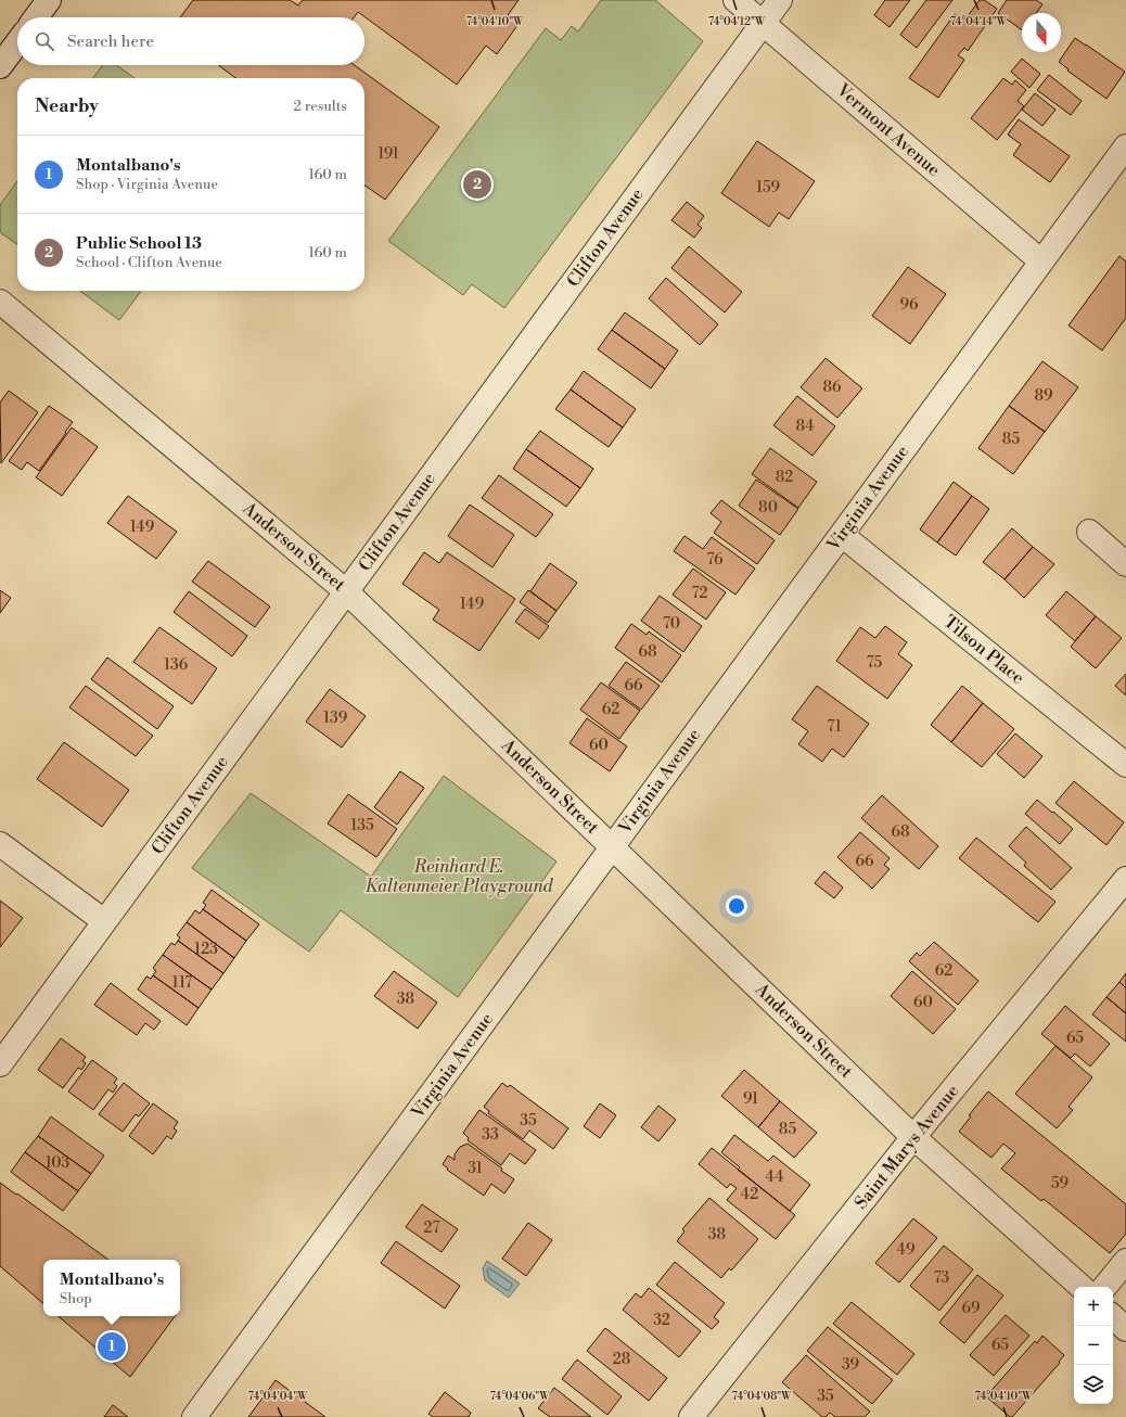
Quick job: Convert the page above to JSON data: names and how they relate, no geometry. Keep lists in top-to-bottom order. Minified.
{"streets":{"street":["Vermont Avenue","Clifton Avenue","Virginia Avenue","Anderson Street","Tilson Place","Saint Marys Avenue"]},"crossings":[["Vermont Avenue","Clifton Avenue"],["Vermont Avenue","Virginia Avenue"],["Clifton Avenue","Anderson Street"],["Virginia Avenue","Anderson Street"],["Virginia Avenue","Tilson Place"],["Anderson Street","Saint Marys Avenue"]],"parks":["Reinhard E. Kaltenmeier Playground"],"house_numbers":["191","159","96","86","89","84","85","82","80","149","76","72","149","70","68","75","136","66","62","139","71","60","135","68","66","123","62","117","38","60","65","91","35","85","33","103","31","44","59","42","27","38","49","73","69","32","65","28","39","35"],"north":"bottom","page":{"search":"Search here","heading":["Nearby","2 results"],"list":[{"mark":"1","name":"Montalbano's","note":"Shop · Virginia Avenue","value":"160 m"},{"mark":"2","name":"Public School 13","note":"School · Clifton Avenue","value":"160 m"}],"pins":["2","1"],"popup":["Montalbano's","Shop"],"map_buttons":["+","−"]},"coordinates":["74°04'10\"W","74°04'12\"W","74°04'14\"W","74°04'04\"W","74°04'06\"W","74°04'08\"W"]}
